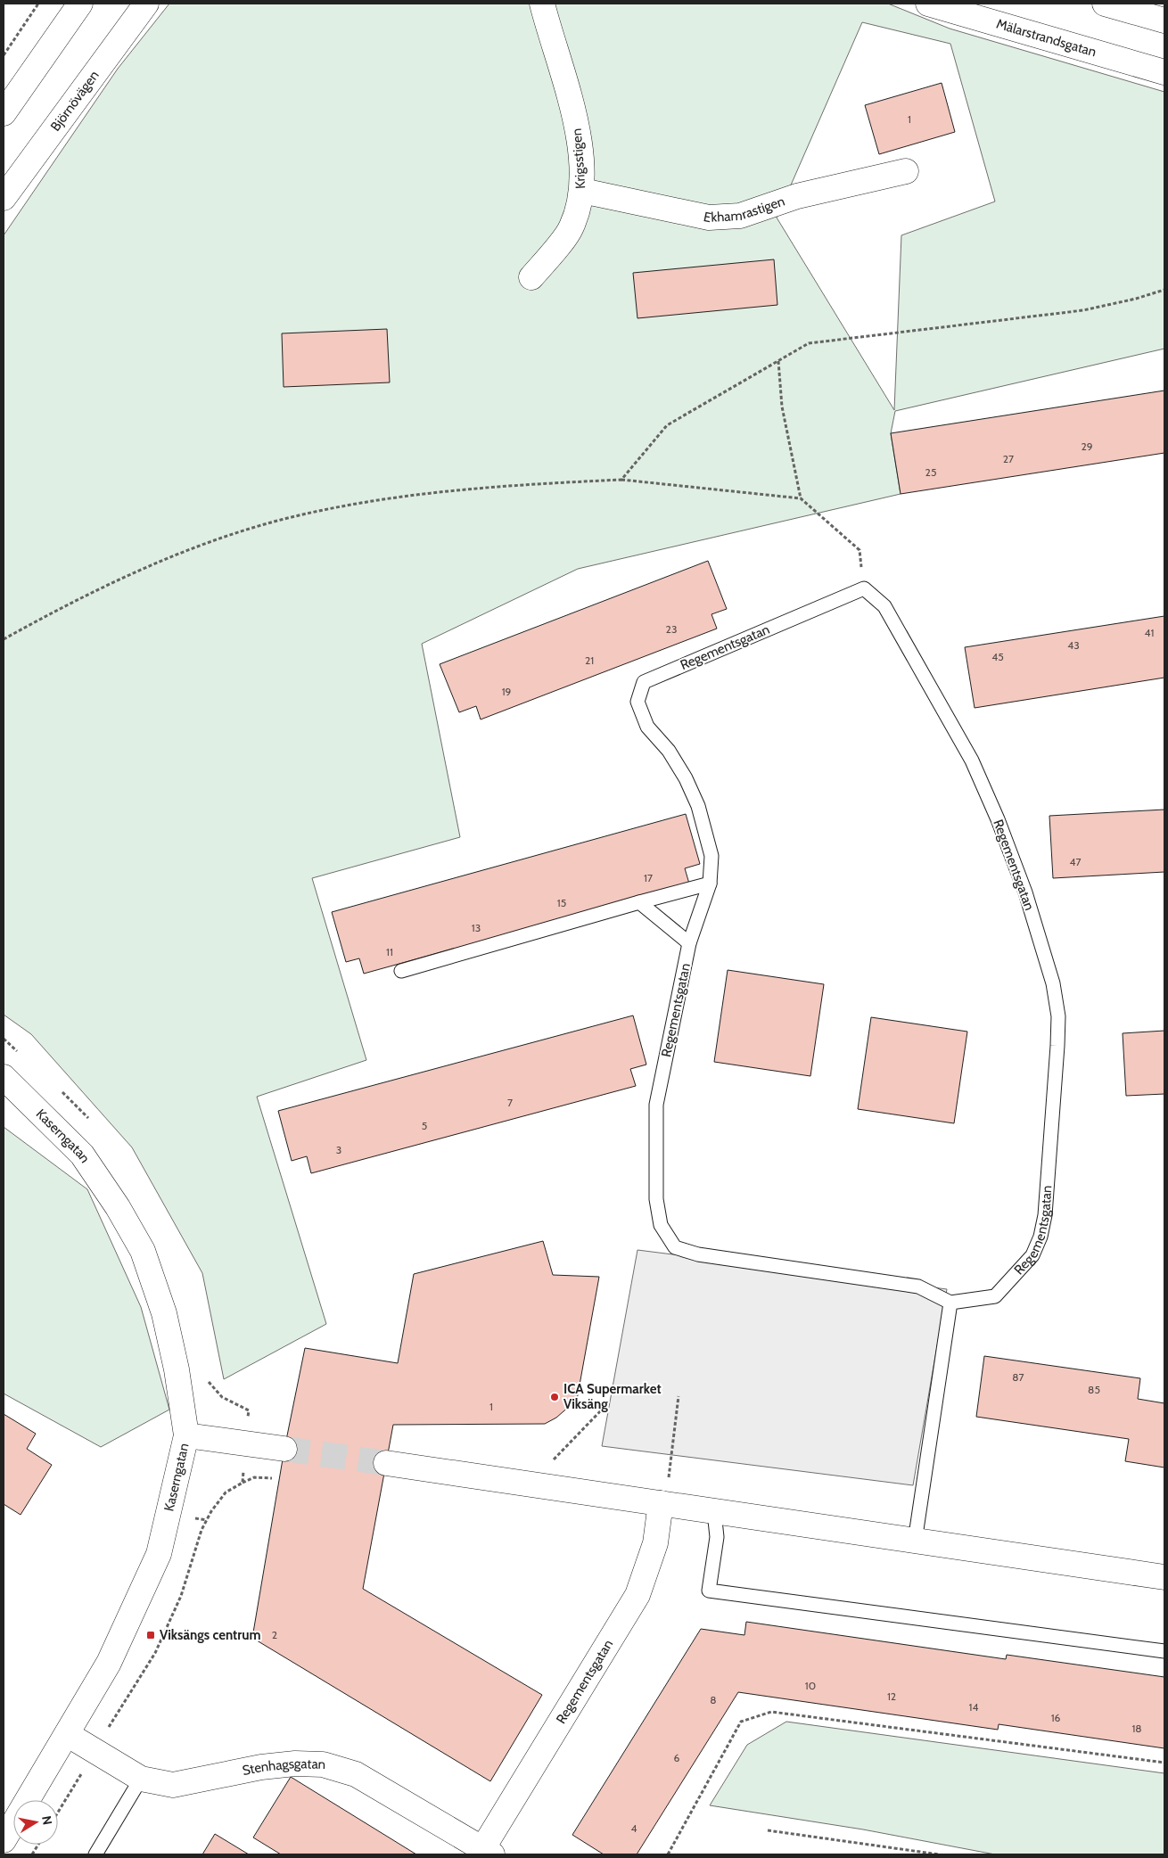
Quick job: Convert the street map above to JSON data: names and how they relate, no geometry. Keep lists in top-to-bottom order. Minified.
{"streets":{"street":["Mälarstrandsgatan","Björnövägen","Krigsstigen","Ekhamrastigen","Regementsgatan","Kaserngatan","Stenhagsgatan"]},"crossings":[["Krigsstigen","Ekhamrastigen"],["Regementsgatan","Stenhagsgatan"],["Kaserngatan","Stenhagsgatan"]],"places":{"other":["ICA Supermarket Viksäng"],"transit":["Viksängs centrum"]},"house_numbers":["1","29","27","25","23","41","43","45","21","19","47","17","15","13","11","7","5","3","87","85","1","2","10","12","8","14","16","18","6","4"],"north":"right"}
